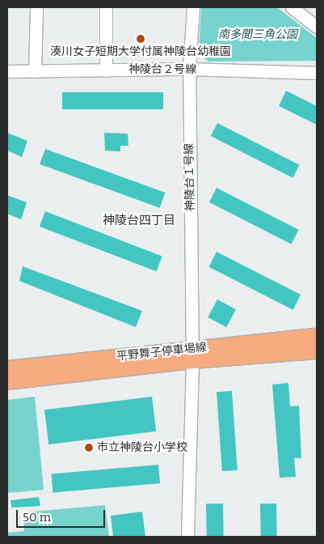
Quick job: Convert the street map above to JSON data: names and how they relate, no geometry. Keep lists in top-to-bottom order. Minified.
{"streets":{"main road":["平野舞子停車場線"],"street":["神陵台２号線","神陵台１号線"]},"crossings":[["神陵台２号線","神陵台１号線"],["神陵台１号線","平野舞子停車場線"]],"districts":["神陵台四丁目"],"parks":["南多聞三角公園"],"places":["湊川女子短期大学付属神陵台幼稚園","市立神陵台小学校"],"scale_bar":"50 m"}
